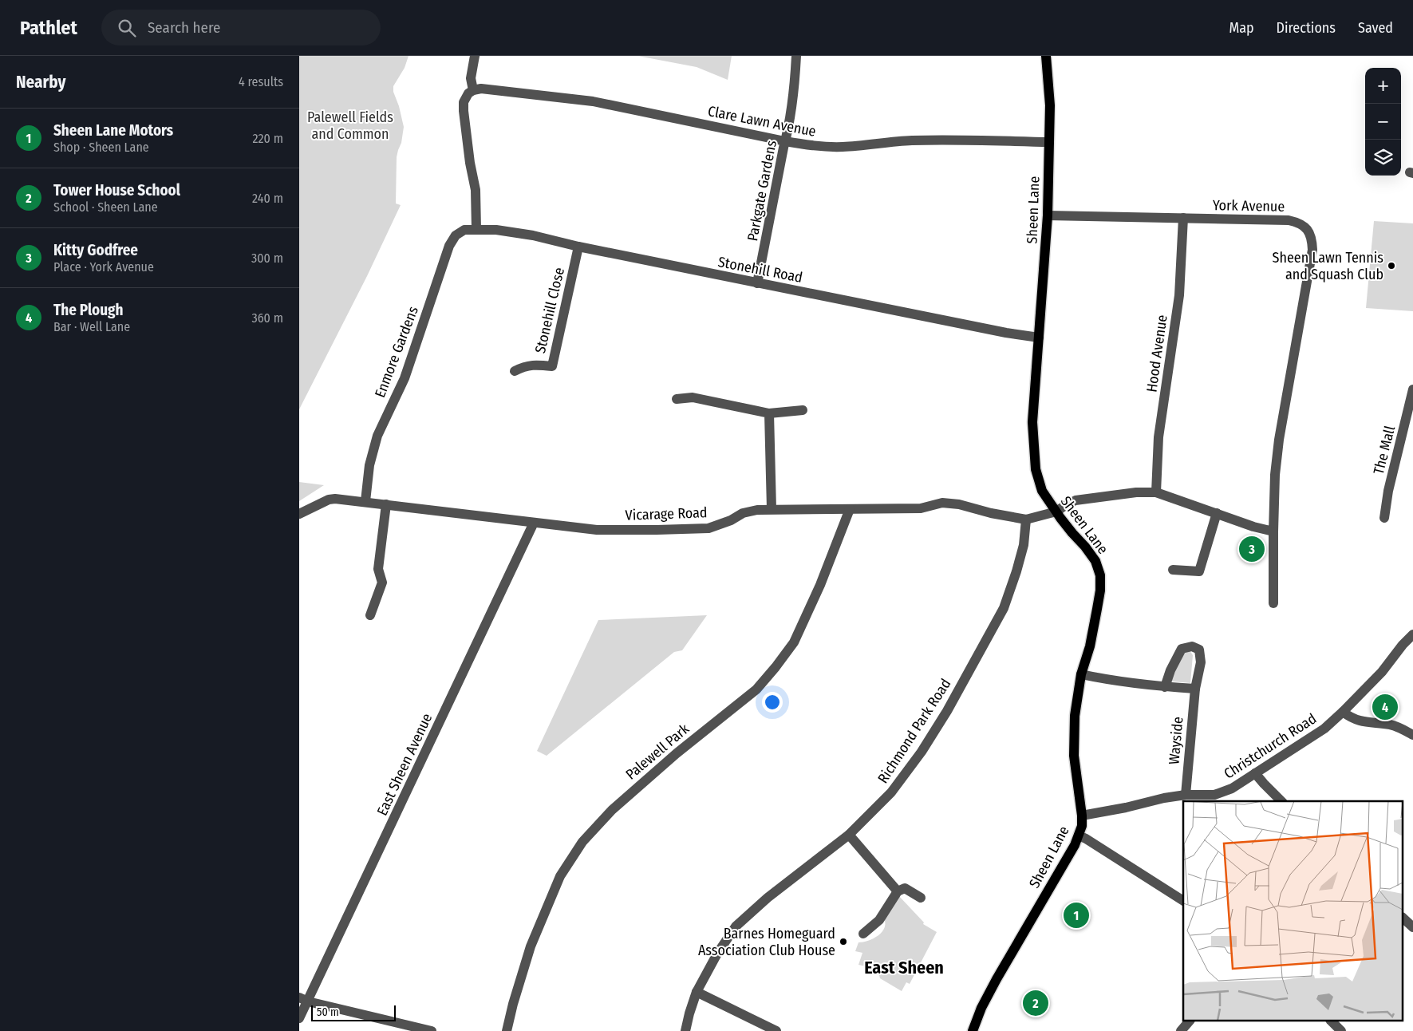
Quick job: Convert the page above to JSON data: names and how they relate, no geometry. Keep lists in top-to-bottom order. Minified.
{"streets":{"main road":["Sheen Lane"],"street":["Clare Lawn Avenue","Parkgate Gardens","York Avenue","Stonehill Road","Stonehill Close","Enmore Gardens","Hood Avenue","The Mall","Vicarage Road","Richmond Park Road","Wayside","Christchurch Road","Palewell Park","East Sheen Avenue"]},"crossings":[["Clare Lawn Avenue","Parkgate Gardens"],["Clare Lawn Avenue","Sheen Lane"],["Parkgate Gardens","Stonehill Road"],["York Avenue","Sheen Lane"],["York Avenue","Hood Avenue"],["Sheen Lane","Stonehill Road"],["Sheen Lane","Vicarage Road"],["Sheen Lane","Christchurch Road"],["Stonehill Road","Stonehill Close"],["Stonehill Road","Enmore Gardens"],["Enmore Gardens","Vicarage Road"],["Vicarage Road","Richmond Park Road"],["Vicarage Road","Palewell Park"],["Vicarage Road","East Sheen Avenue"],["Wayside","Christchurch Road"]],"districts":["East Sheen"],"parks":["Palewell Fields and Common"],"places":["Sheen Lawn Tennis and Squash Club","Barnes Homeguard Association Club House"],"scale_bar":"50 m","page":{"header":"Pathlet","search":"Search here","nav":["Map","Directions","Saved"],"heading":["Nearby","4 results"],"map_buttons":["+","−"],"list":[{"mark":"1","name":"Sheen Lane Motors","note":"Shop · Sheen Lane","value":"220 m"},{"mark":"2","name":"Tower House School","note":"School · Sheen Lane","value":"240 m"},{"mark":"3","name":"Kitty Godfree","note":"Place · York Avenue","value":"300 m"},{"mark":"4","name":"The Plough","note":"Bar · Well Lane","value":"360 m"}],"pins":["3","4","1","2"],"scale":"50 m"}}
